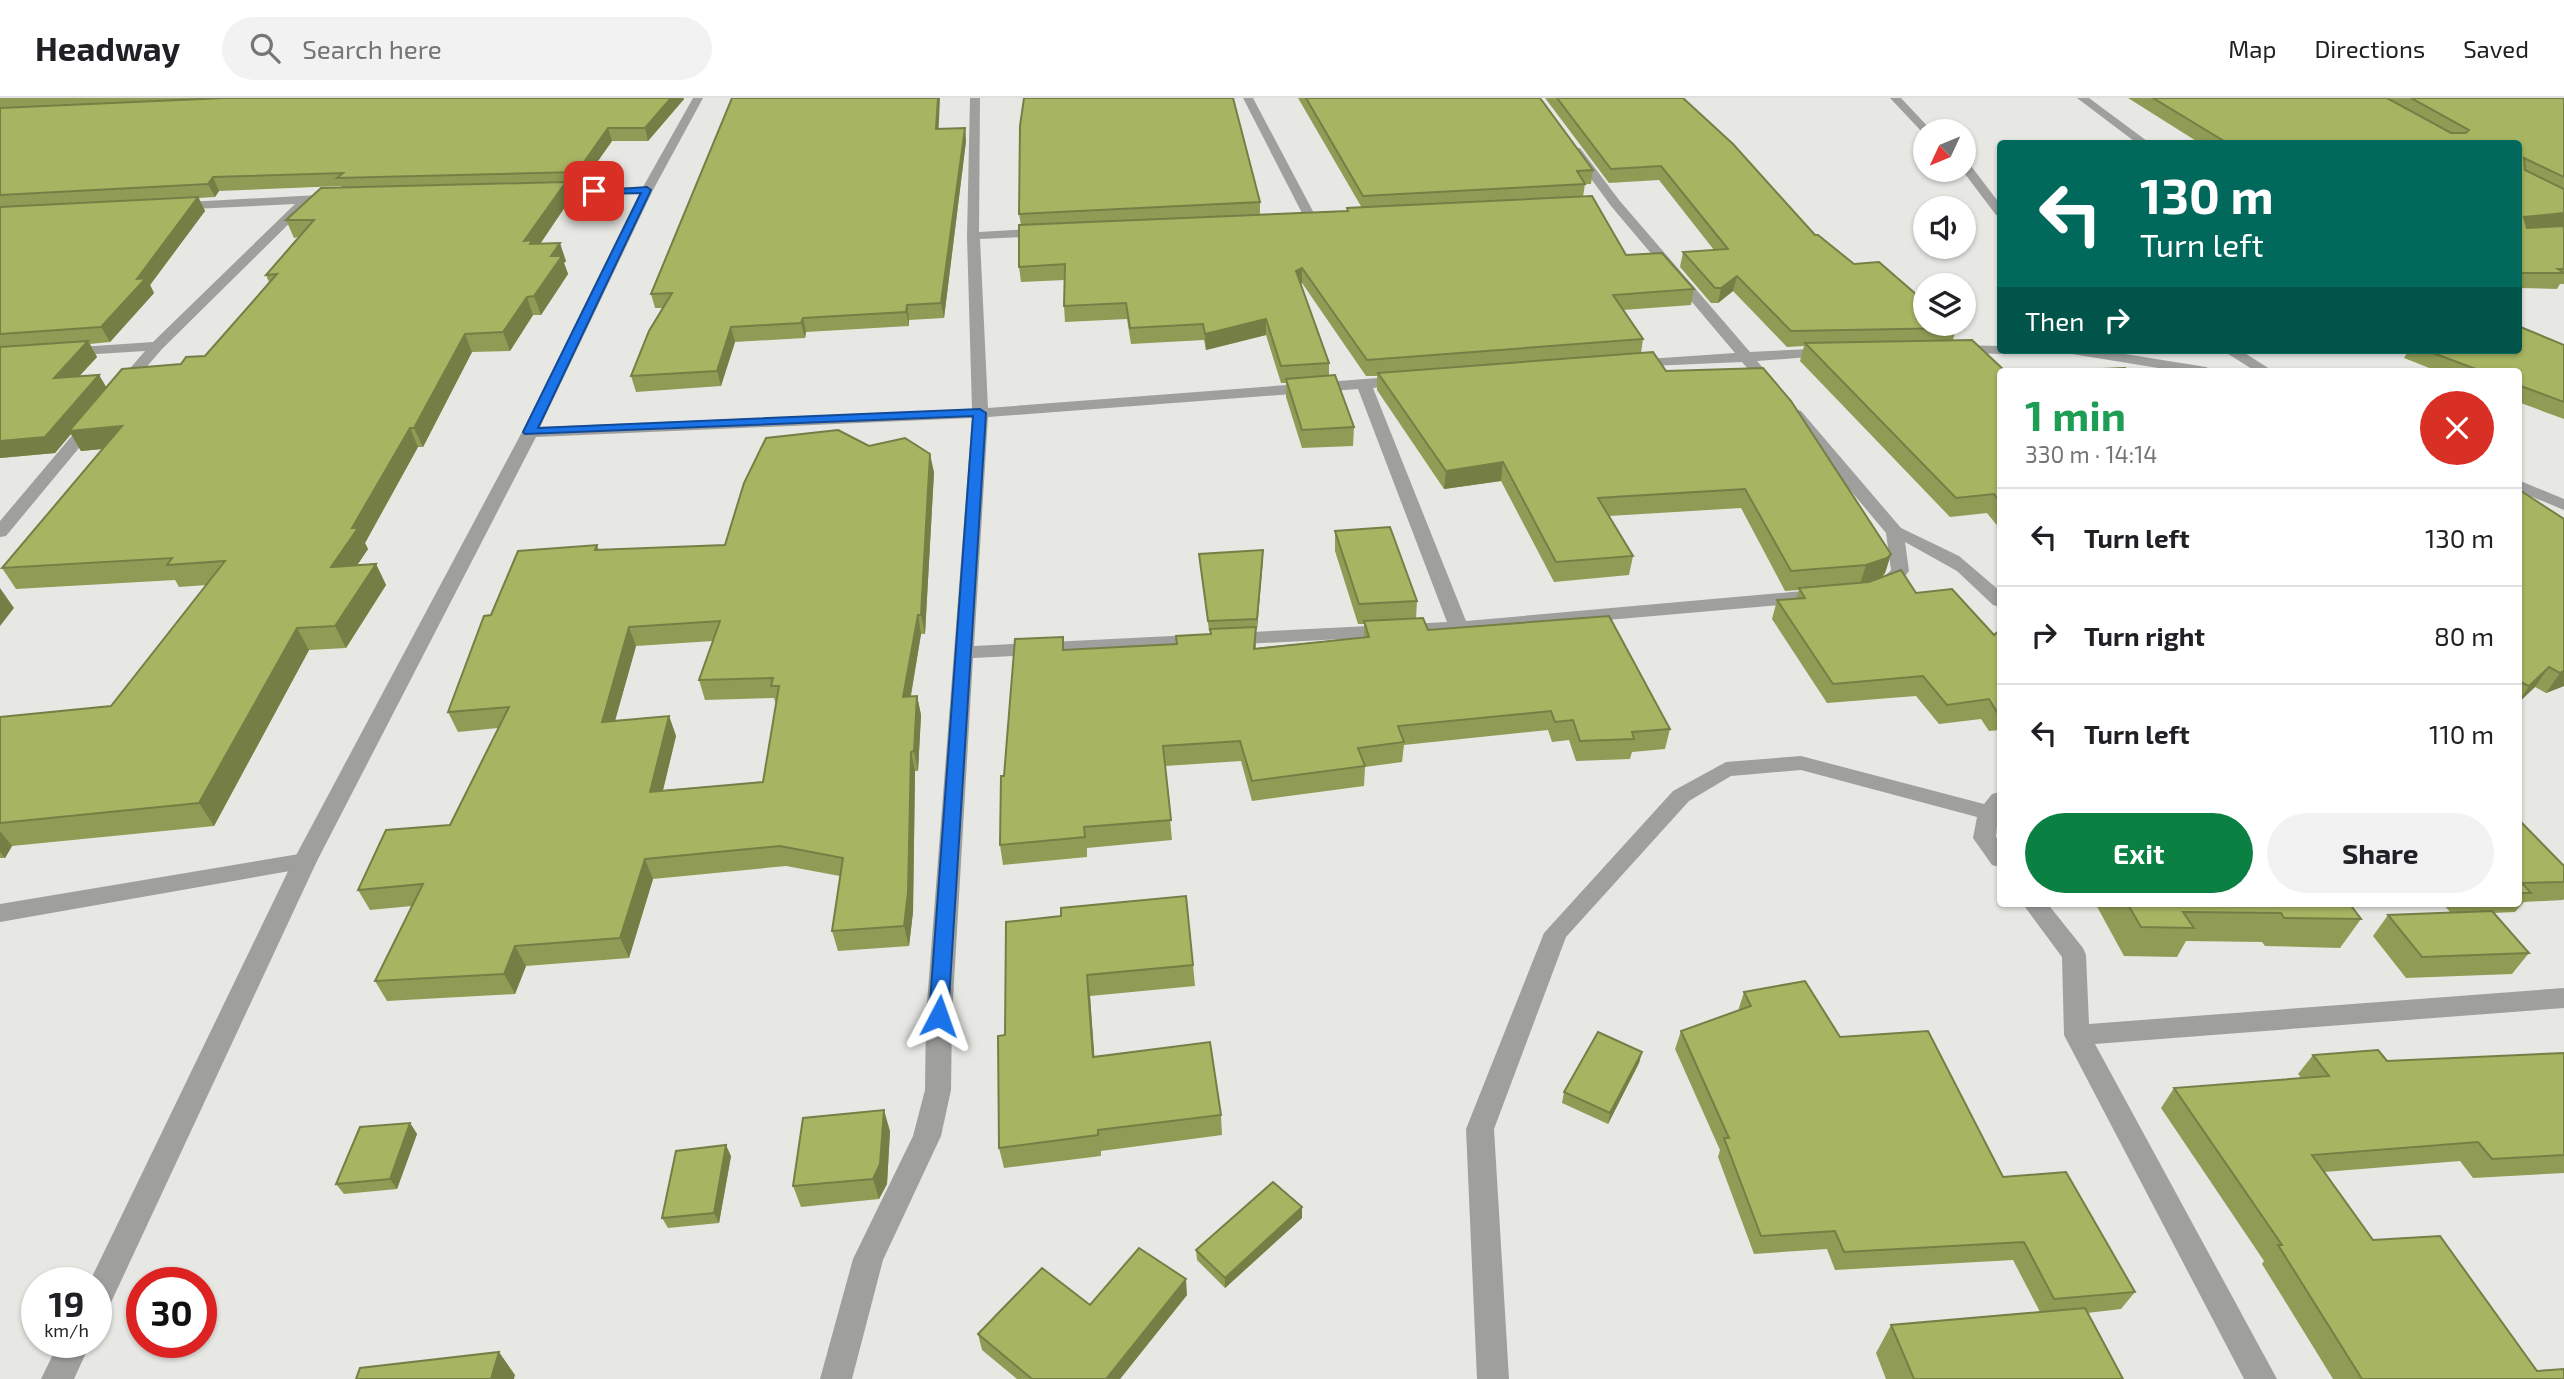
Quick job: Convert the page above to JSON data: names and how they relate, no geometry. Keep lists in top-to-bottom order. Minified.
{"north":"bottom left","page":{"header":"Headway","search":"Search here","nav":["Map","Directions","Saved"],"turn":["130 m","Turn left"],"then":"Then","heading":["1 min","330 m · 14:14"],"list":[{"name":"Turn left","value":"130 m"},{"name":"Turn right","value":"80 m"},{"name":"Turn left","value":"110 m"}],"buttons":["Exit","Share"],"speed":"19 km/h","limit":"30"}}
